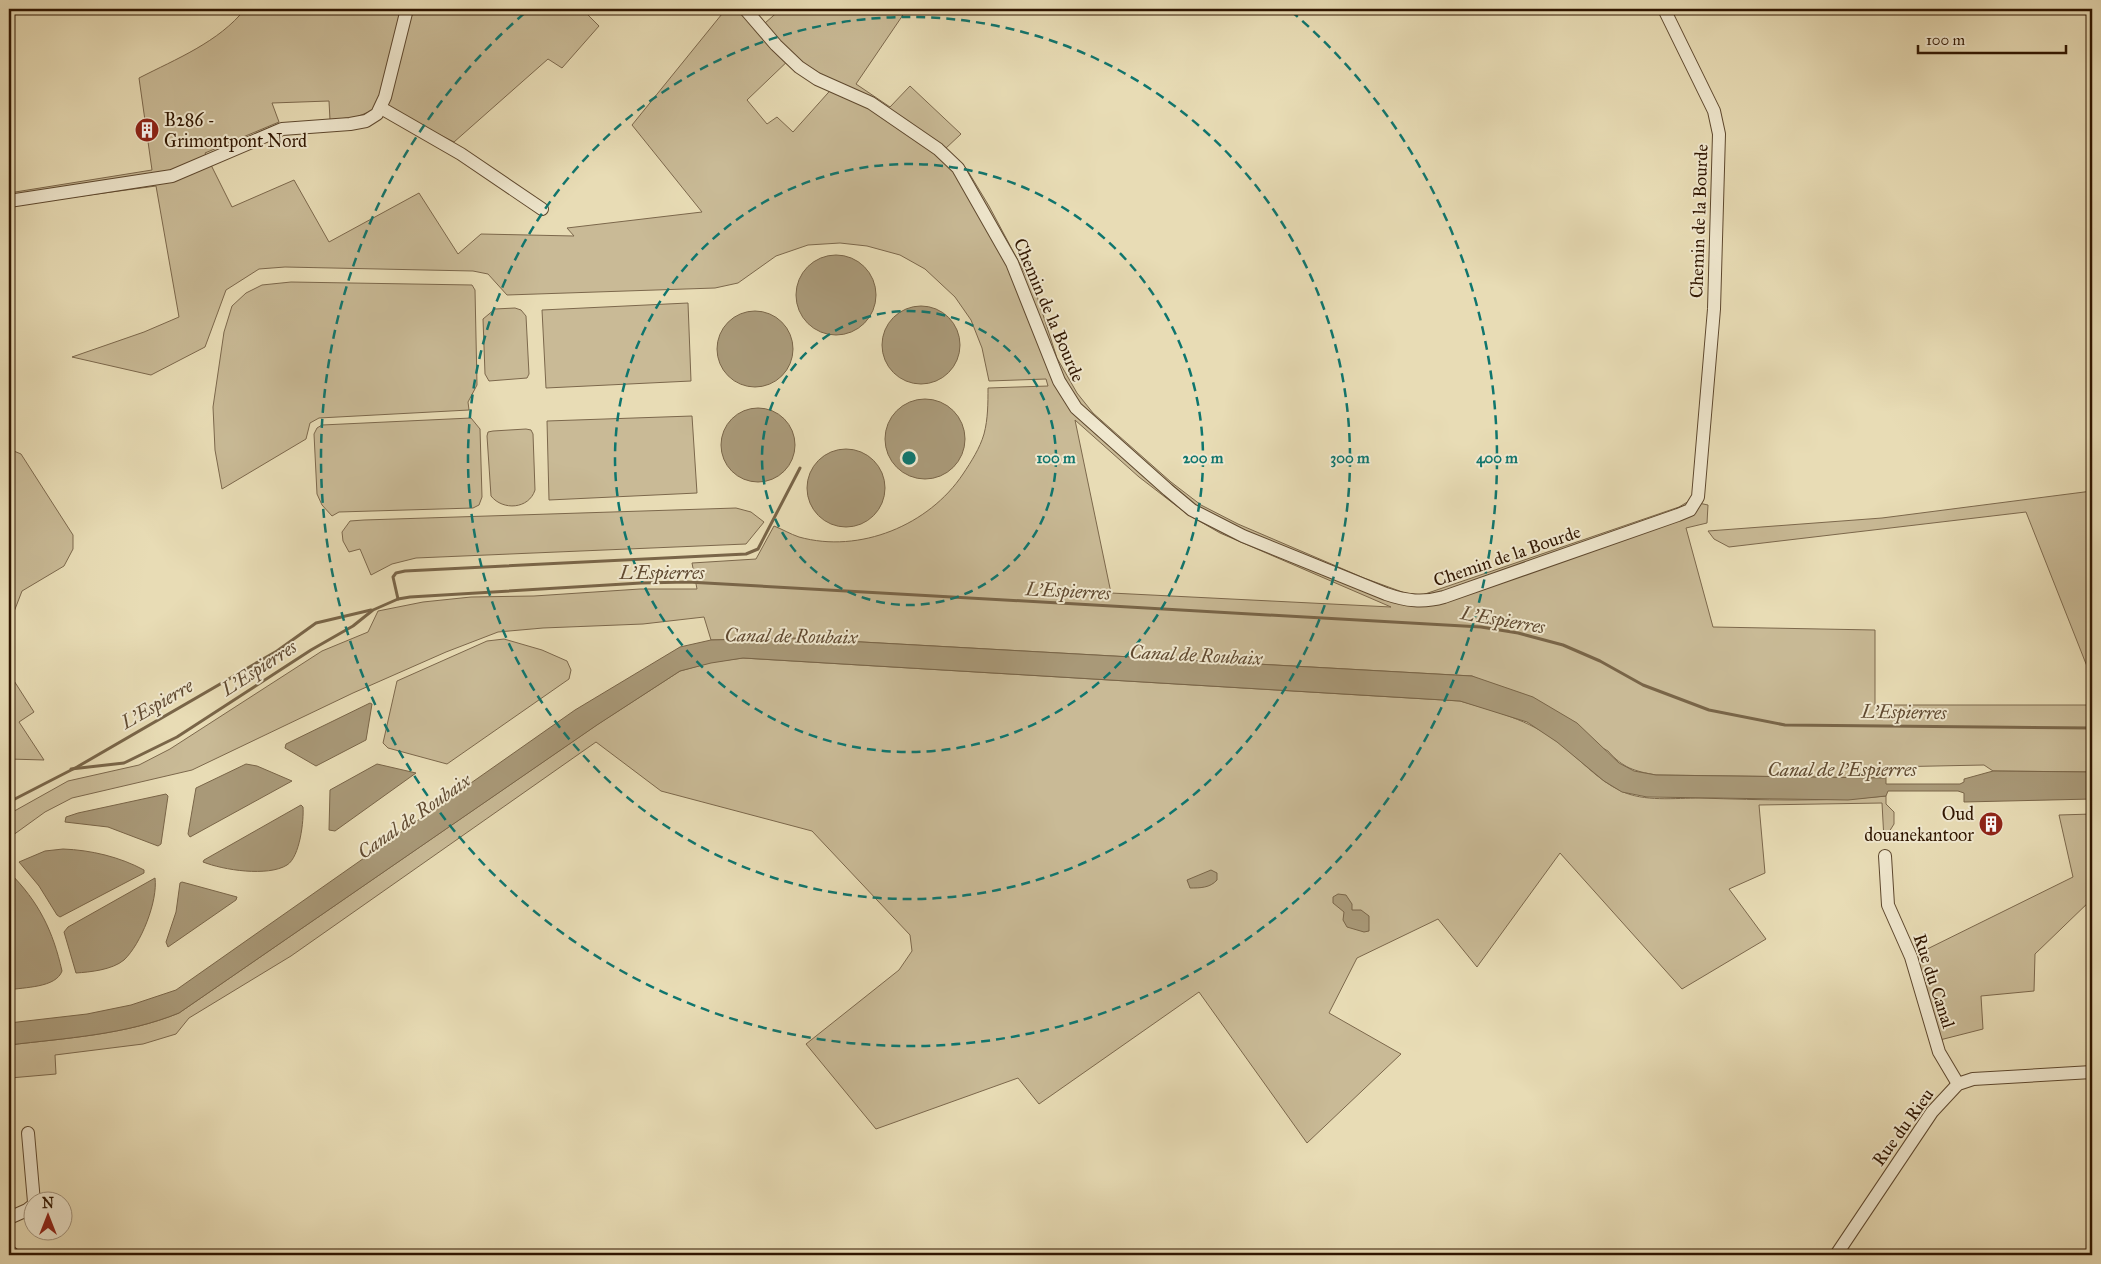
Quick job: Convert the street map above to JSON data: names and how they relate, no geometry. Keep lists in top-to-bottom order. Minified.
{"streets":{"street":["Chemin de la Bourde","Rue du Canal","Rue du Rieu"]},"crossings":[["Rue du Canal","Rue du Rieu"]],"water":["L'Espierres","Canal de Roubaix","L'Espierre","Canal de l'Espierres"],"places":{"building":["B286 - Grimontpont Nord","Oud douanekantoor"]},"scale_bar":"100 m","north":"top","rings":["100 m","200 m","300 m","400 m"]}
